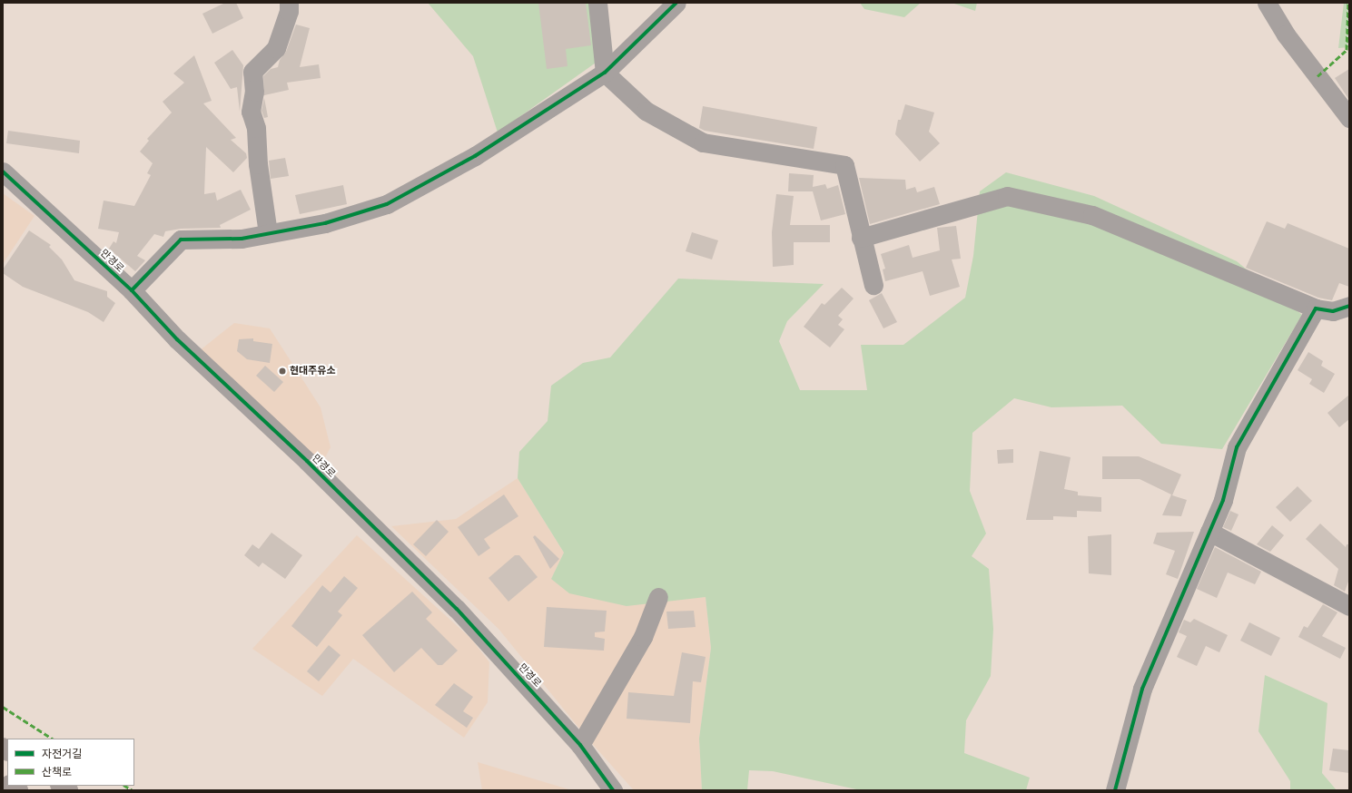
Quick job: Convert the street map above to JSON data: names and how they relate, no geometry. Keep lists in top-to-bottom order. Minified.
{"streets":{"street":["만경로"]},"places":["현대주유소"],"legend":["자전거길","산책로"]}
